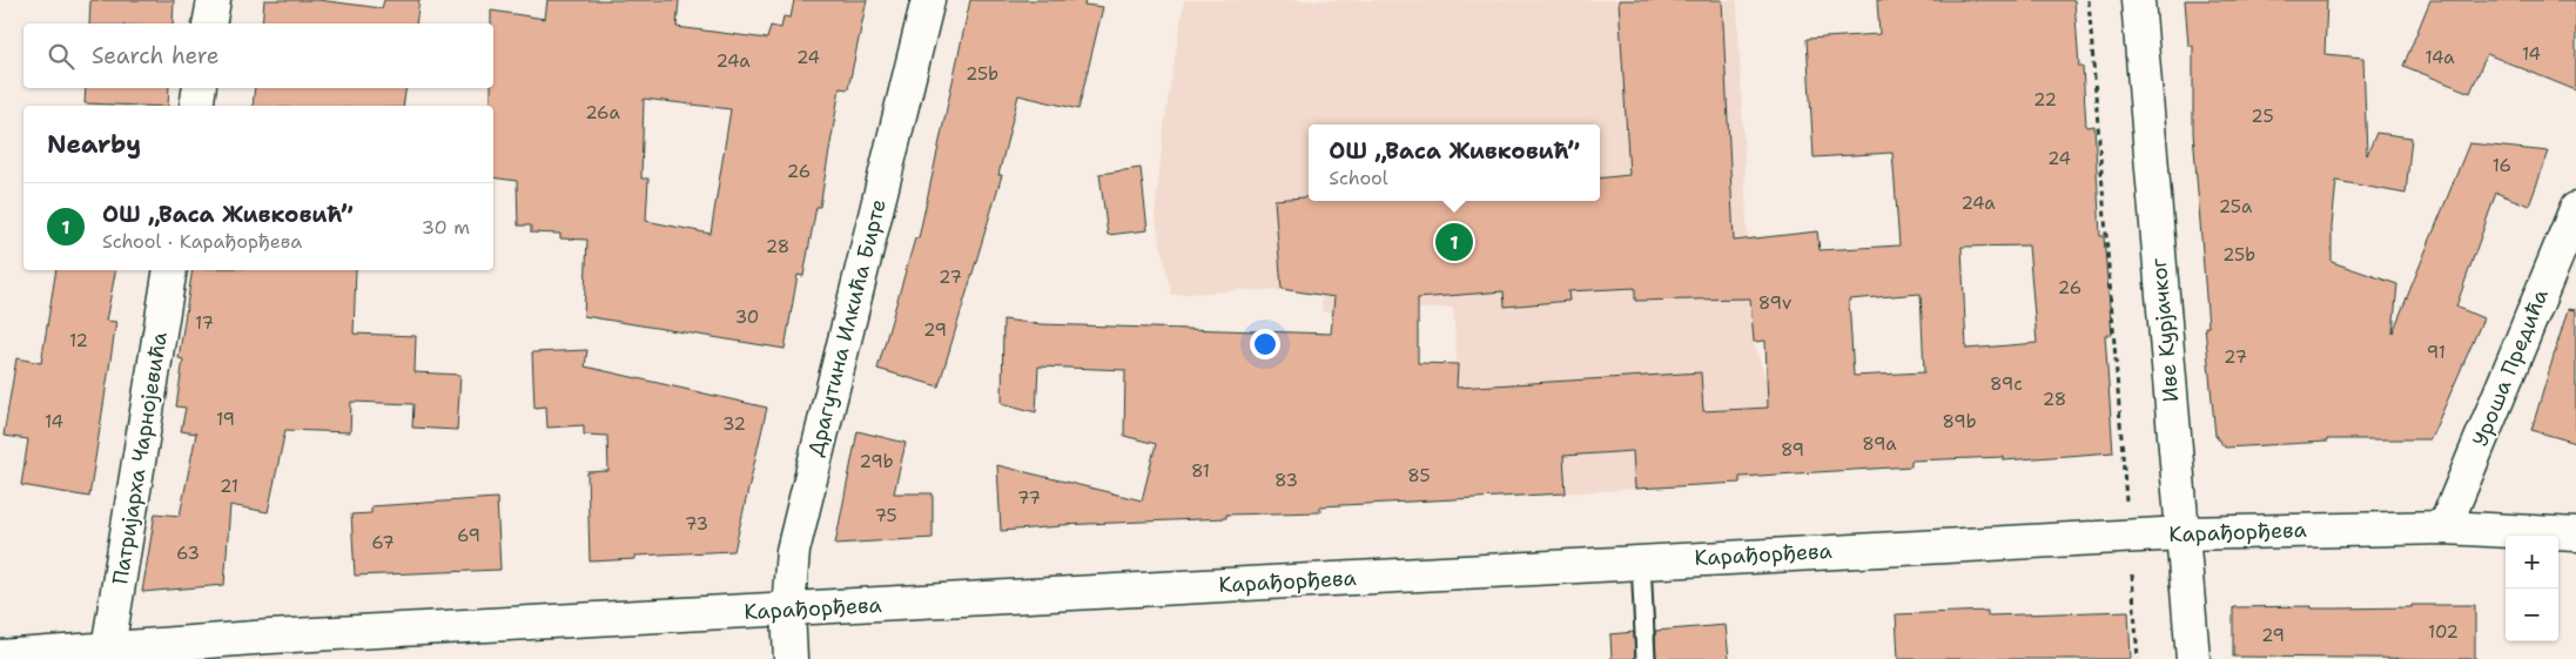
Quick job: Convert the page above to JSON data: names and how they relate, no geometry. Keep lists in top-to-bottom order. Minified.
{"streets":{"street":["Драгутина Илкића Бирте","Иве Курјачког","Уроша Предића","Патријарха Чарнојевића","Карађорђева"]},"crossings":[["Драгутина Илкића Бирте","Карађорђева"],["Иве Курјачког","Карађорђева"],["Уроша Предића","Карађорђева"],["Патријарха Чарнојевића","Карађорђева"]],"house_numbers":["14","24","14a","24a","25b","22","26a","25","24","16","26","24a","25a","28","25b","27","26","89v","30","17","29","12","91","27","89c","28","19","14","89b","32","89a","89","29b","81","85","83","21","77","75","73","69","67","63","102","29"],"page":{"search":"Search here","heading":"Nearby","popup":["ОШ „Васа Живковић”","School"],"list":[{"mark":"1","name":"ОШ „Васа Живковић”","note":"School · Карађорђева","value":"30 m"}],"pins":"1","map_buttons":["+","−"]}}
